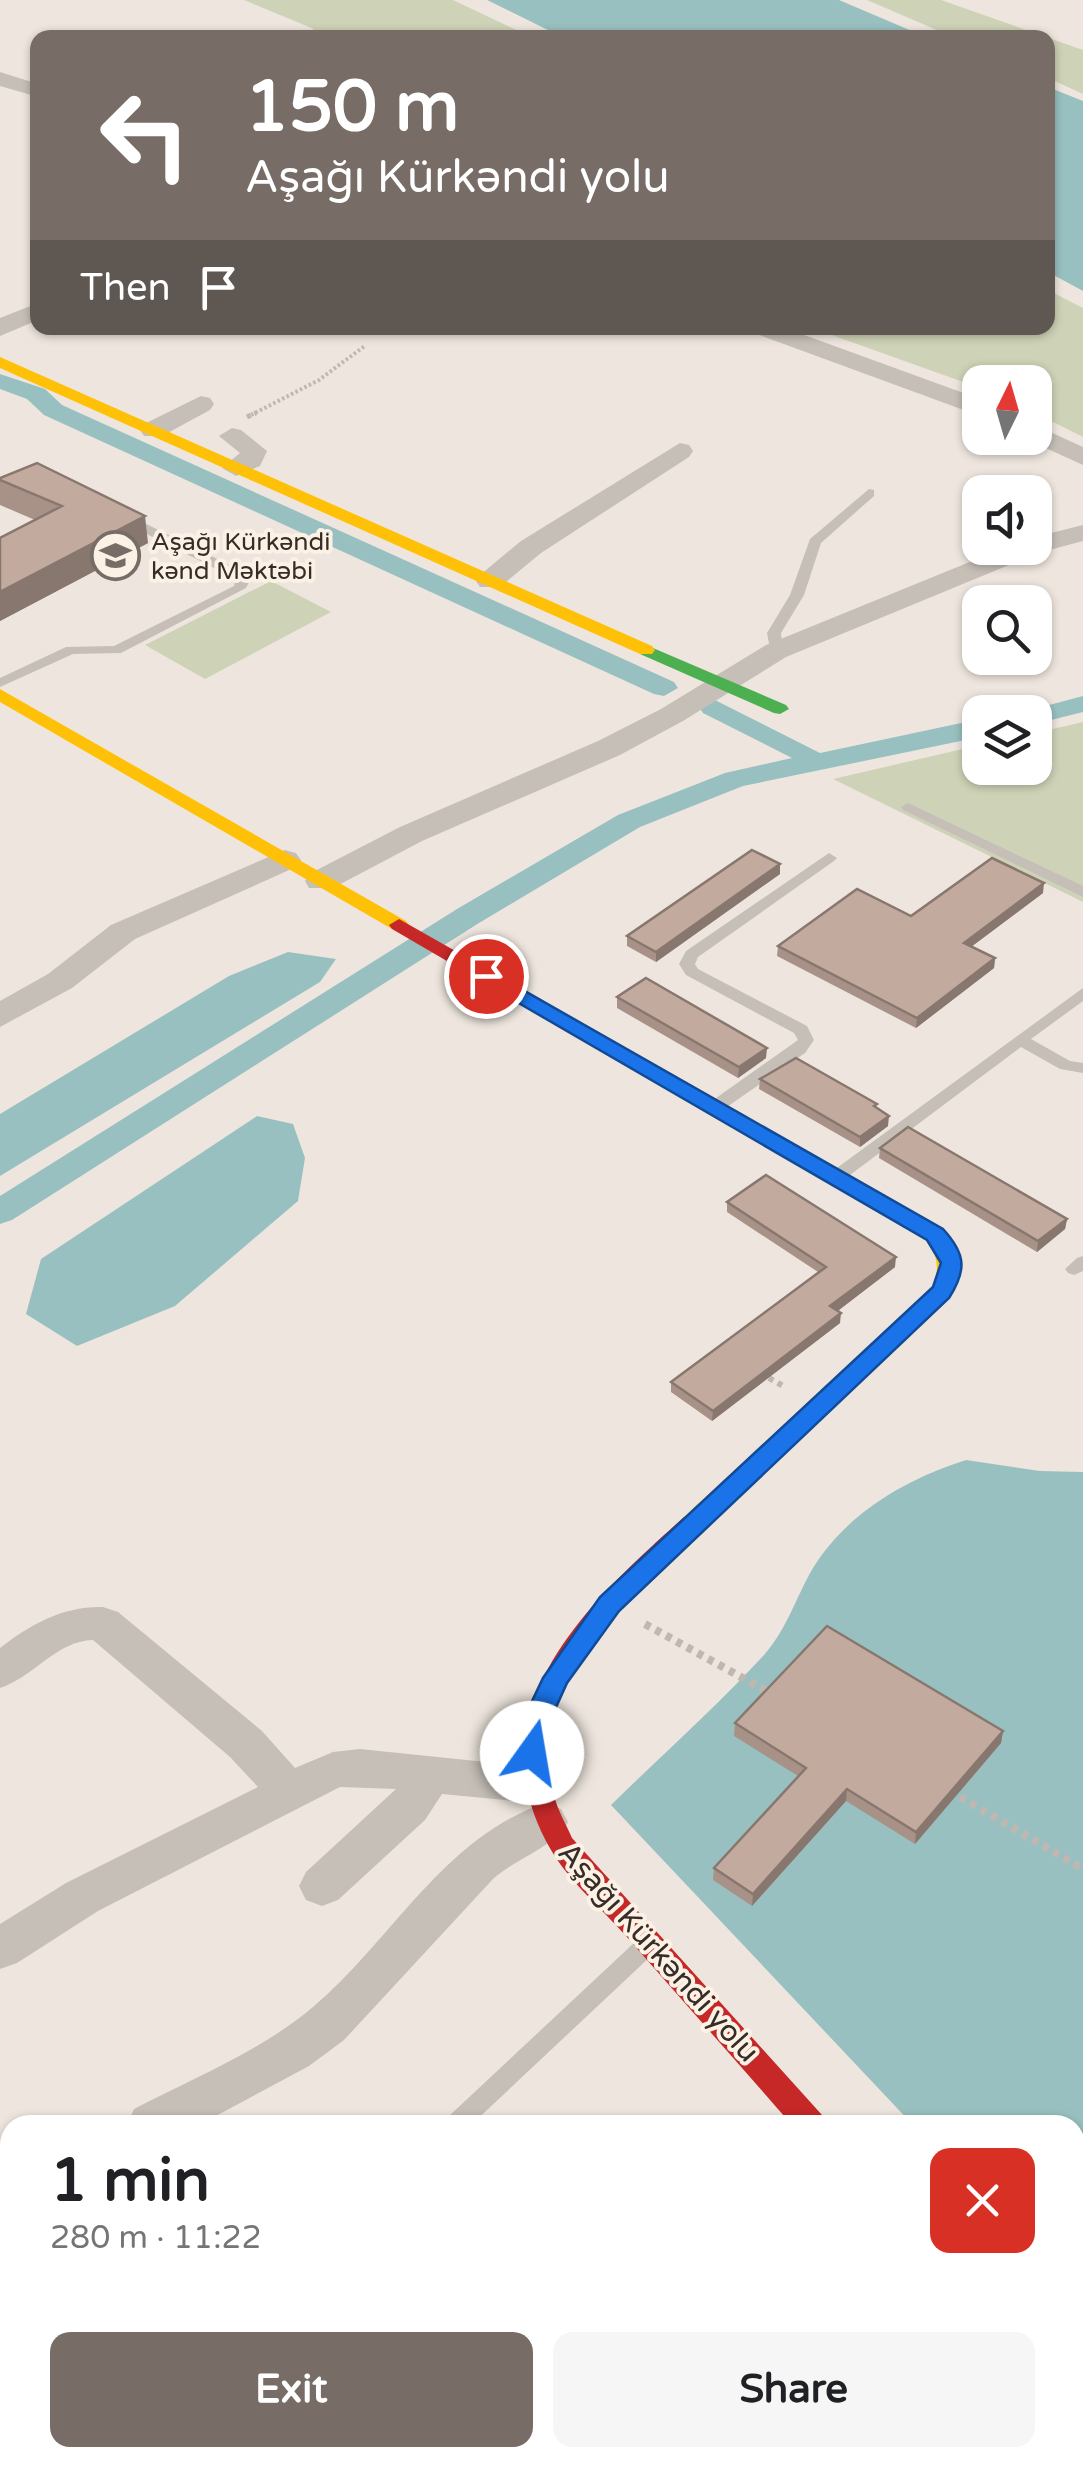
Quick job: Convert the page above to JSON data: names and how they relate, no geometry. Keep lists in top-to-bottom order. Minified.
{"streets":{"street":["Aşağı Kürkəndi yolu"]},"places":{"school or university":["Aşağı Kürkəndi kənd Məktəbi"]},"north":"top","page":{"turn":["150 m","Aşağı Kürkəndi yolu"],"then":"Then","heading":["1 min","280 m · 11:22"],"buttons":["Exit","Share"]}}
